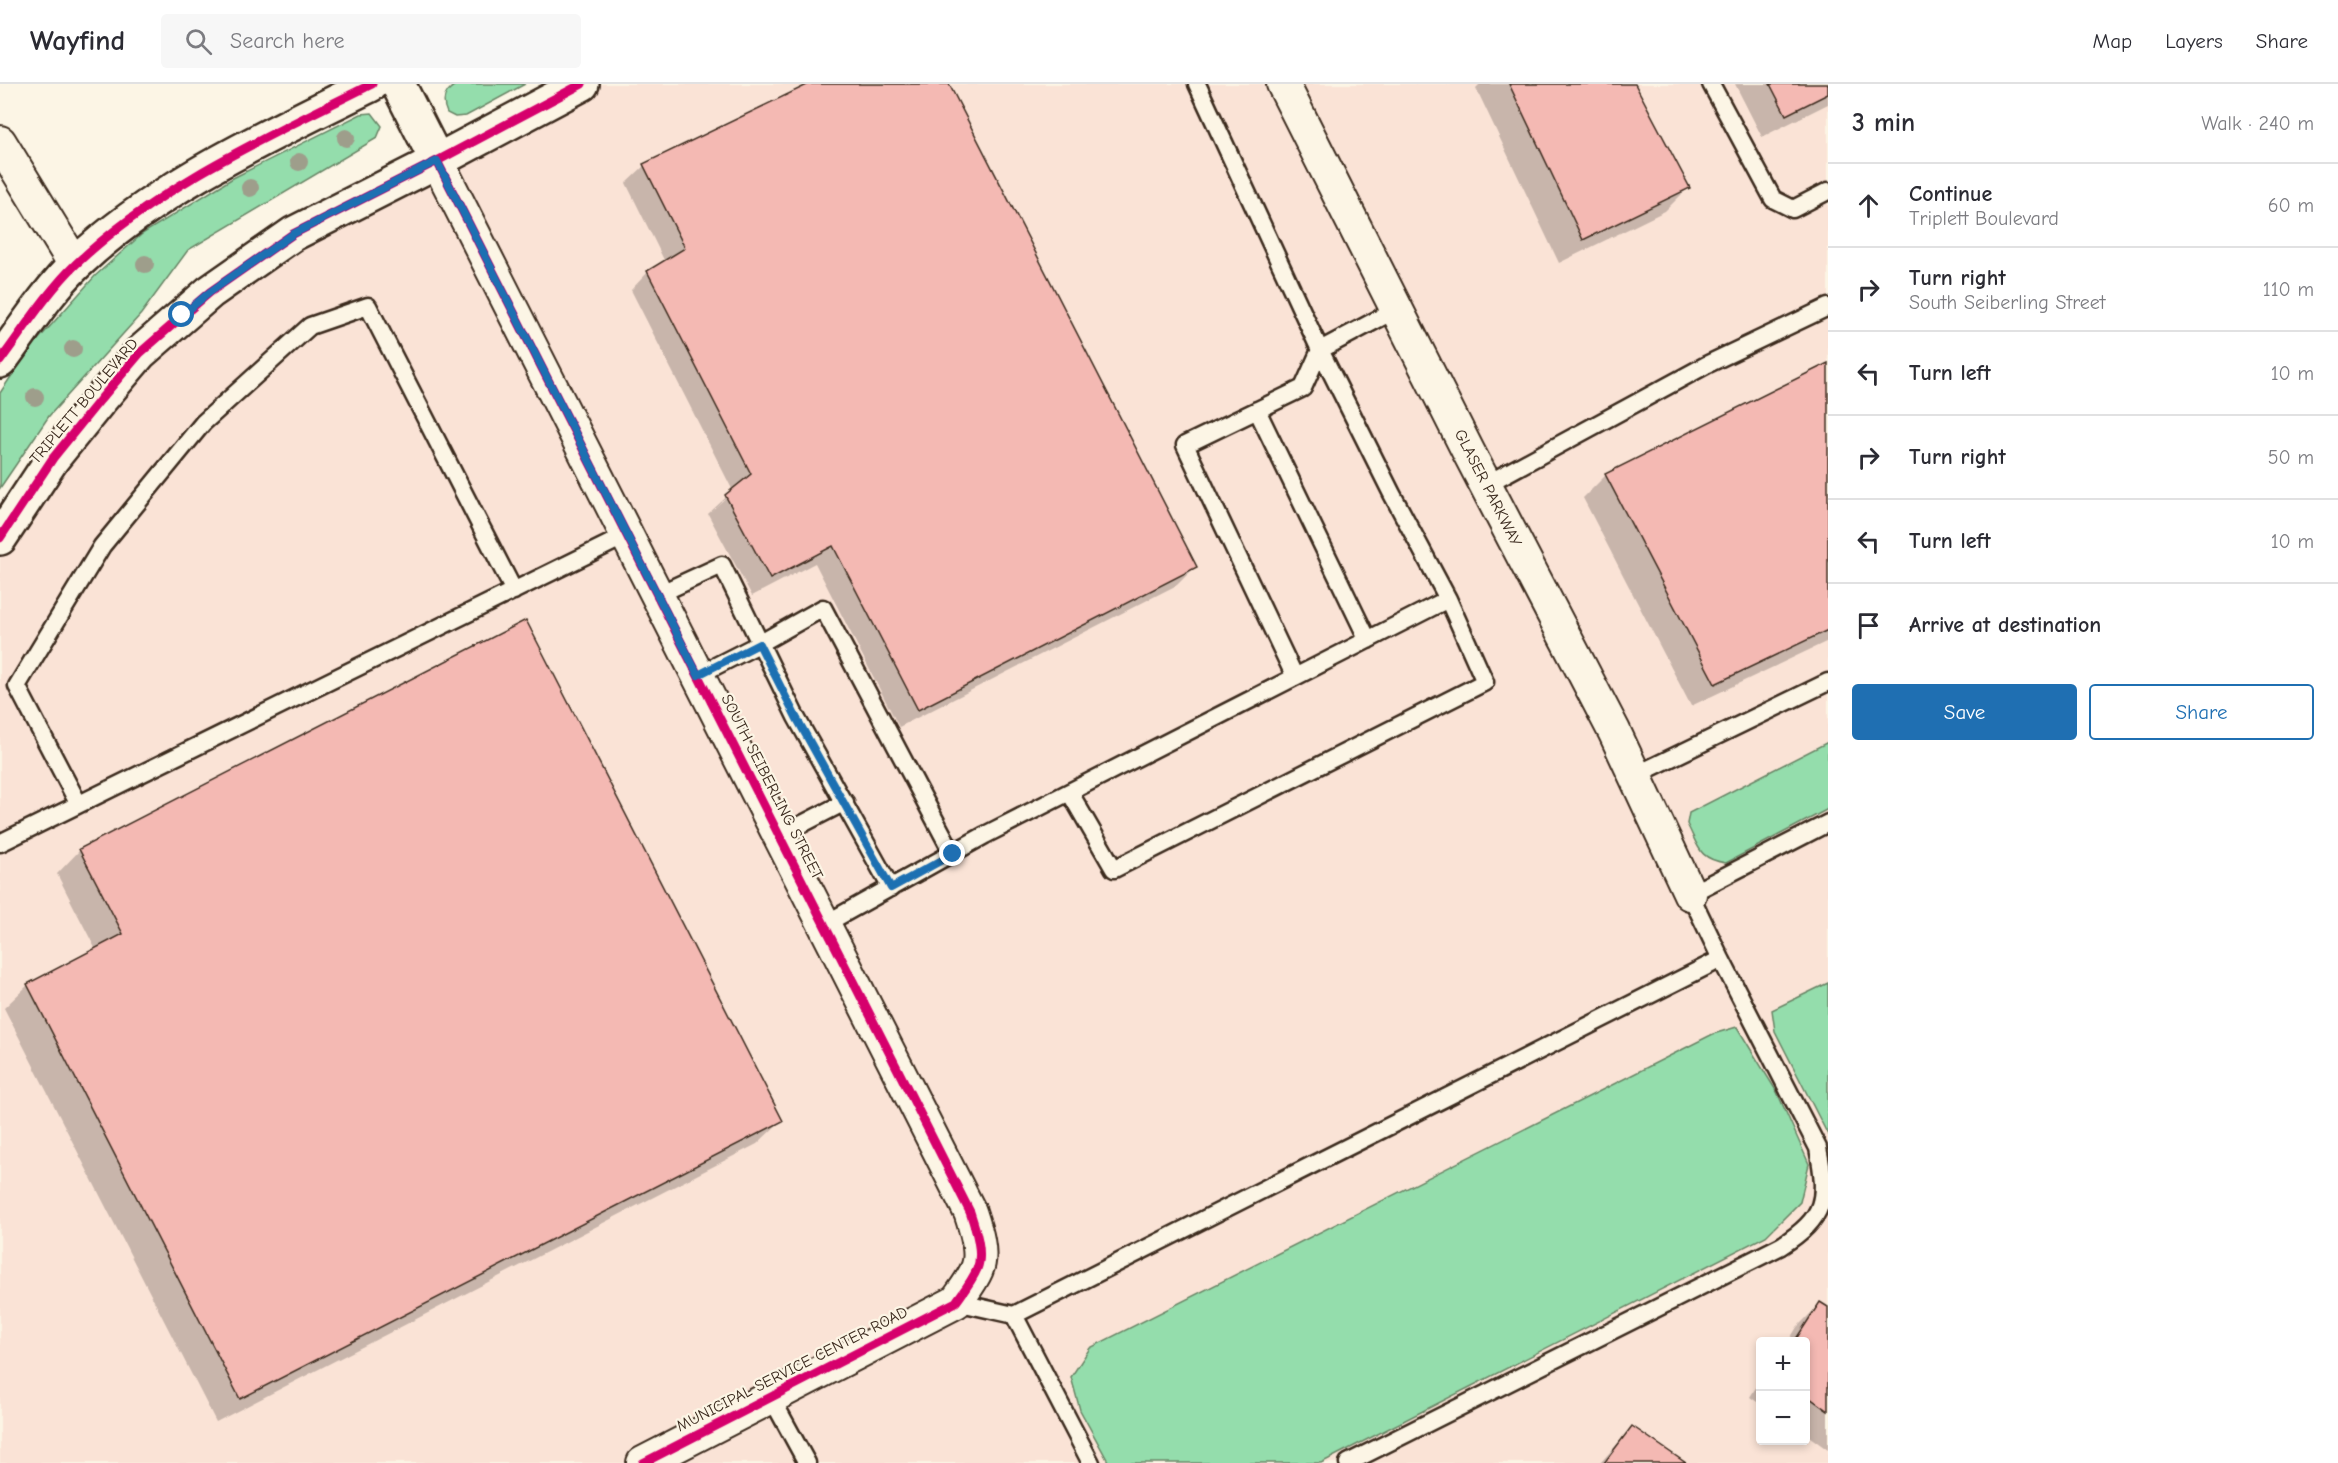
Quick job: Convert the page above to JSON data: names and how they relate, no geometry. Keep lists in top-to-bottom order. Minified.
{"streets":{"main road":["TRIPLETT BOULEVARD","SOUTH SEIBERLING STREET"],"street":["GLASER PARKWAY","MUNICIPAL SERVICE CENTER ROAD"]},"crossings":[["TRIPLETT BOULEVARD","SOUTH SEIBERLING STREET"],["SOUTH SEIBERLING STREET","MUNICIPAL SERVICE CENTER ROAD"]],"page":{"header":"Wayfind","search":"Search here","nav":["Map","Layers","Share"],"heading":["3 min","Walk · 240 m"],"list":[["Continue","Triplett Boulevard","60 m"],["Turn right","South Seiberling Street","110 m"],["Turn left","10 m"],["Turn right","50 m"],["Turn left","10 m"],"Arrive at destination"],"buttons":["Save","Share"],"map_buttons":["+","−"]}}
